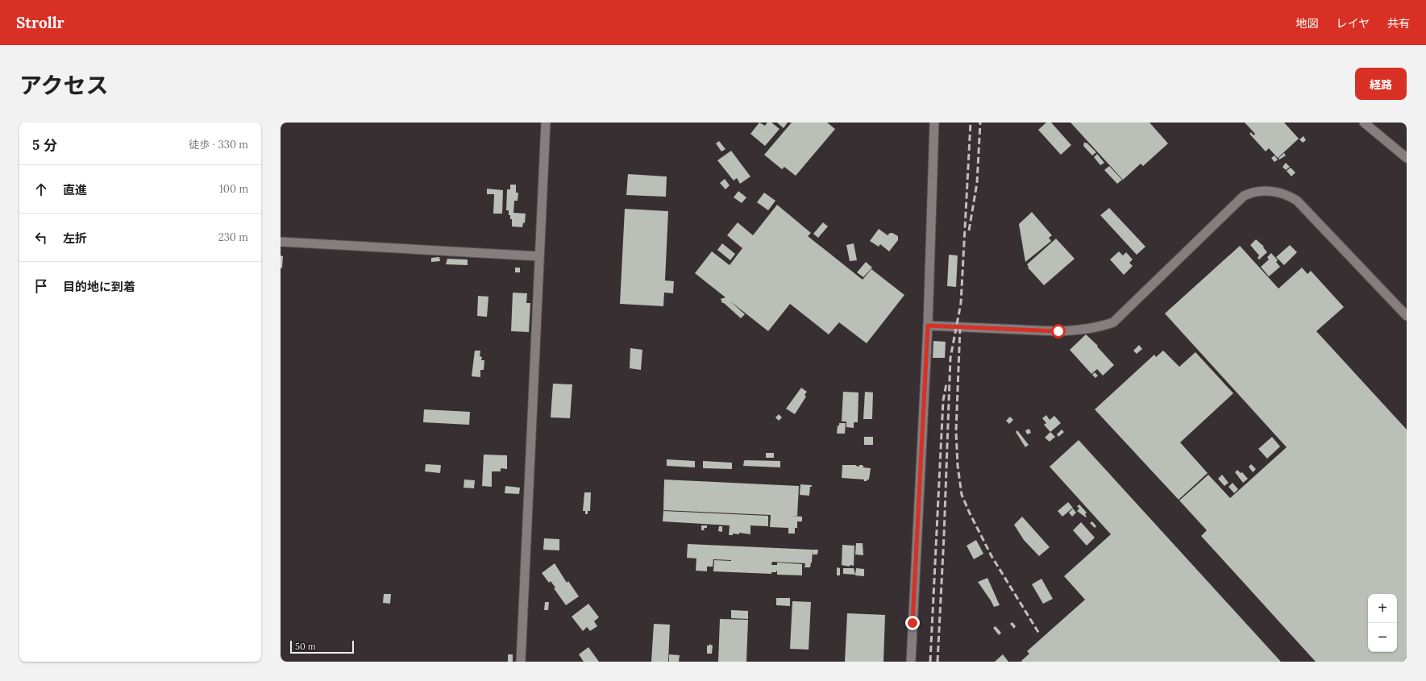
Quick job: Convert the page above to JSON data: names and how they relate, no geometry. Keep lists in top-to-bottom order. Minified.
{"scale_bar":"50 m","page":{"header":"Strollr","nav":["地図","レイヤ","共有"],"title":"アクセス","buttons":"経路","heading":["5 分","徒歩 · 330 m"],"list":[["直進","100 m"],["左折","230 m"],"目的地に到着"],"map_buttons":["+","−"],"scale":"50 m"}}
